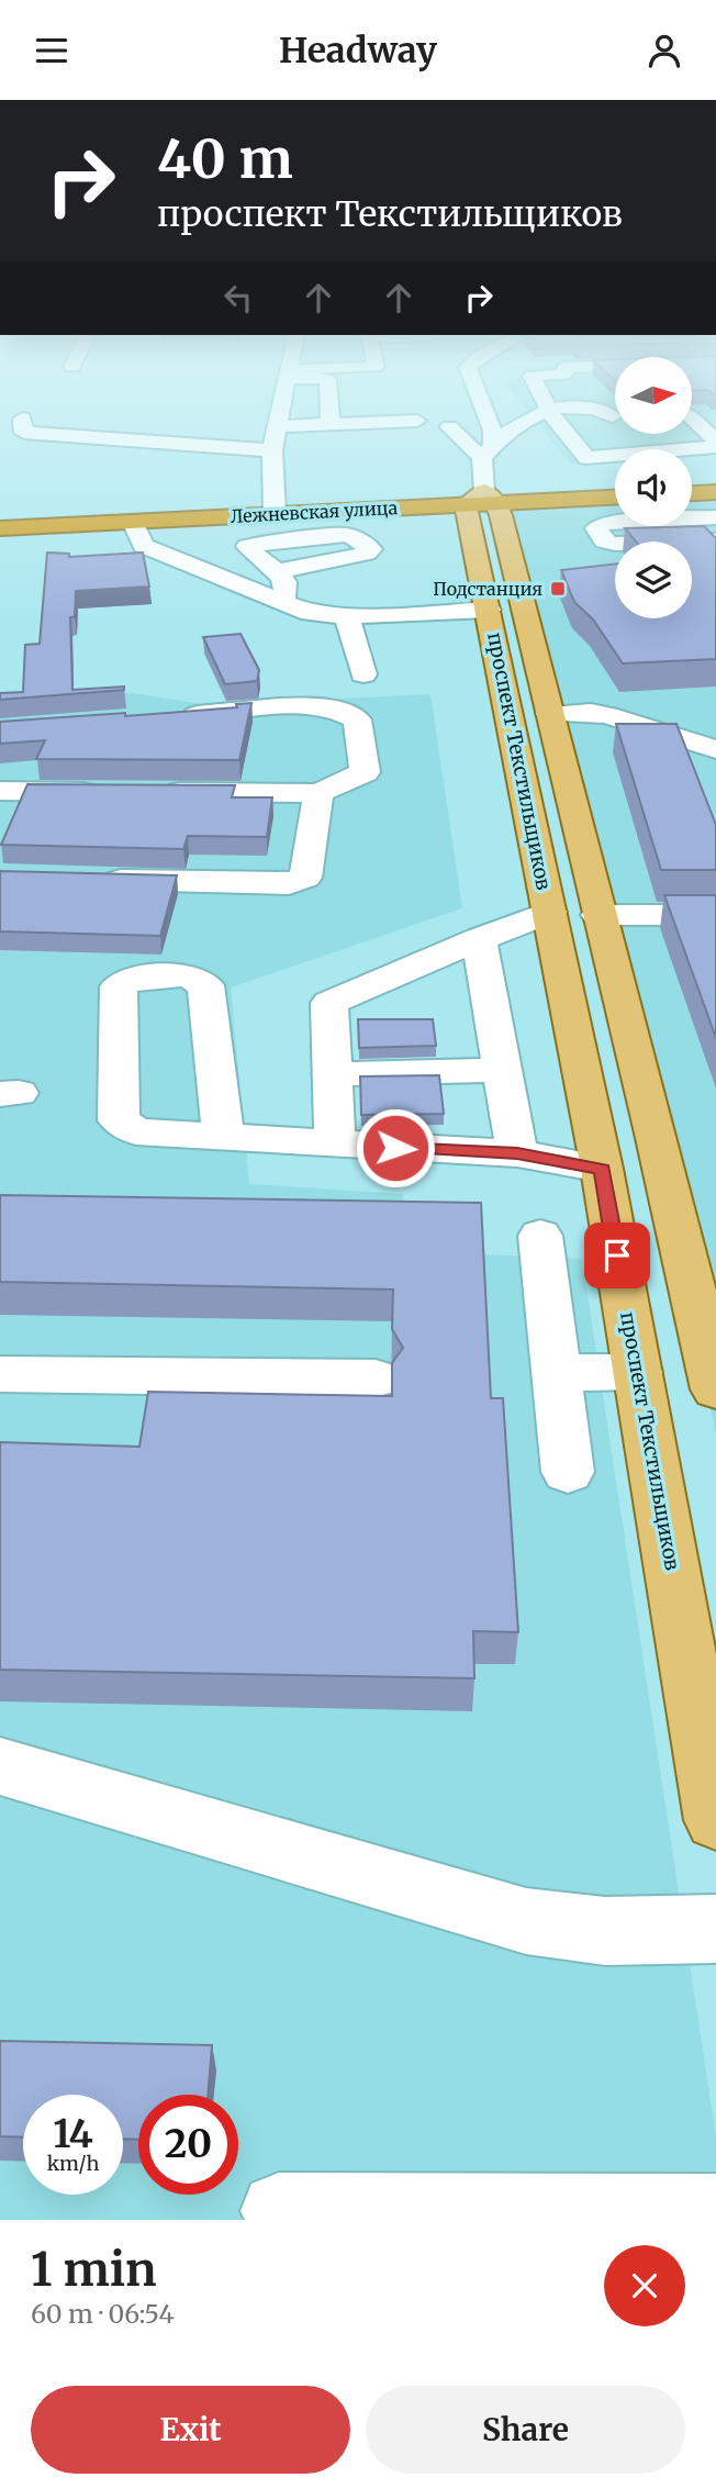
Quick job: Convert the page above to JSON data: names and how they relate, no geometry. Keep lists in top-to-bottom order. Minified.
{"streets":{"highway":["Лежневская улица"],"main road":["проспект Текстильщиков"]},"crossings":[["Лежневская улица","проспект Текстильщиков"]],"places":{"transit":["Подстанция"]},"north":"right","page":{"header":"Headway","turn":["40 m","проспект Текстильщиков"],"speed":"14 km/h","limit":"20","heading":["1 min","60 m · 06:54"],"buttons":["Exit","Share"]}}
